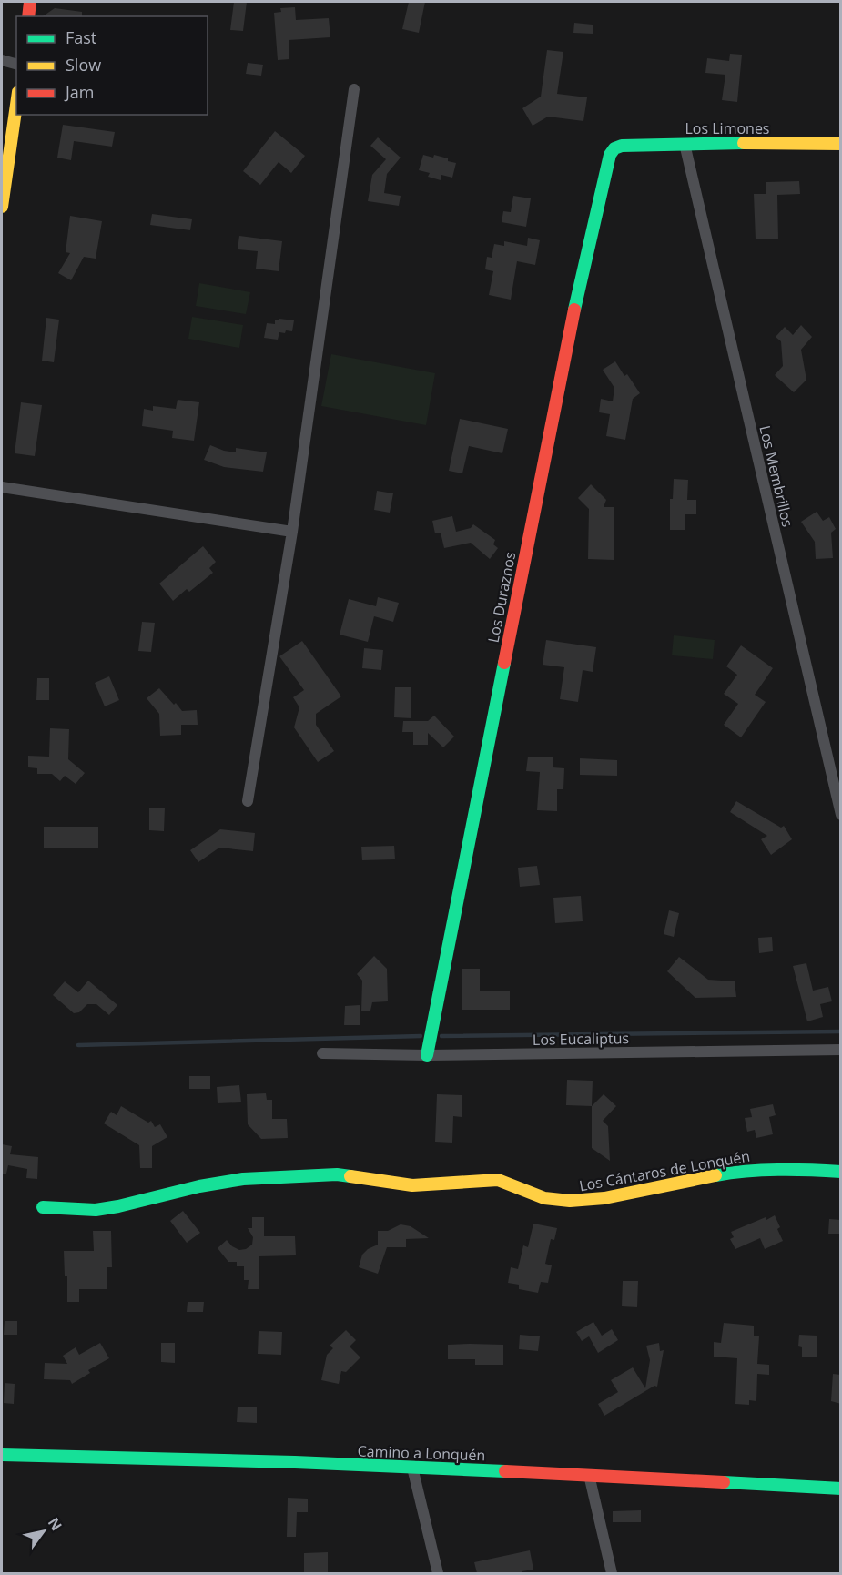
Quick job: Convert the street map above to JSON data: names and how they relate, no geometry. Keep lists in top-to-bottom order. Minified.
{"streets":{"street":["Los Limones","Los Membrillos","Los Duraznos","Los Eucaliptus","Los Cántaros de Lonquén","Camino a Lonquén"]},"crossings":[["Los Limones","Los Membrillos"],["Los Limones","Los Duraznos"],["Los Duraznos","Los Eucaliptus"]],"legend":["Fast","Slow","Jam"],"north":"top right"}
